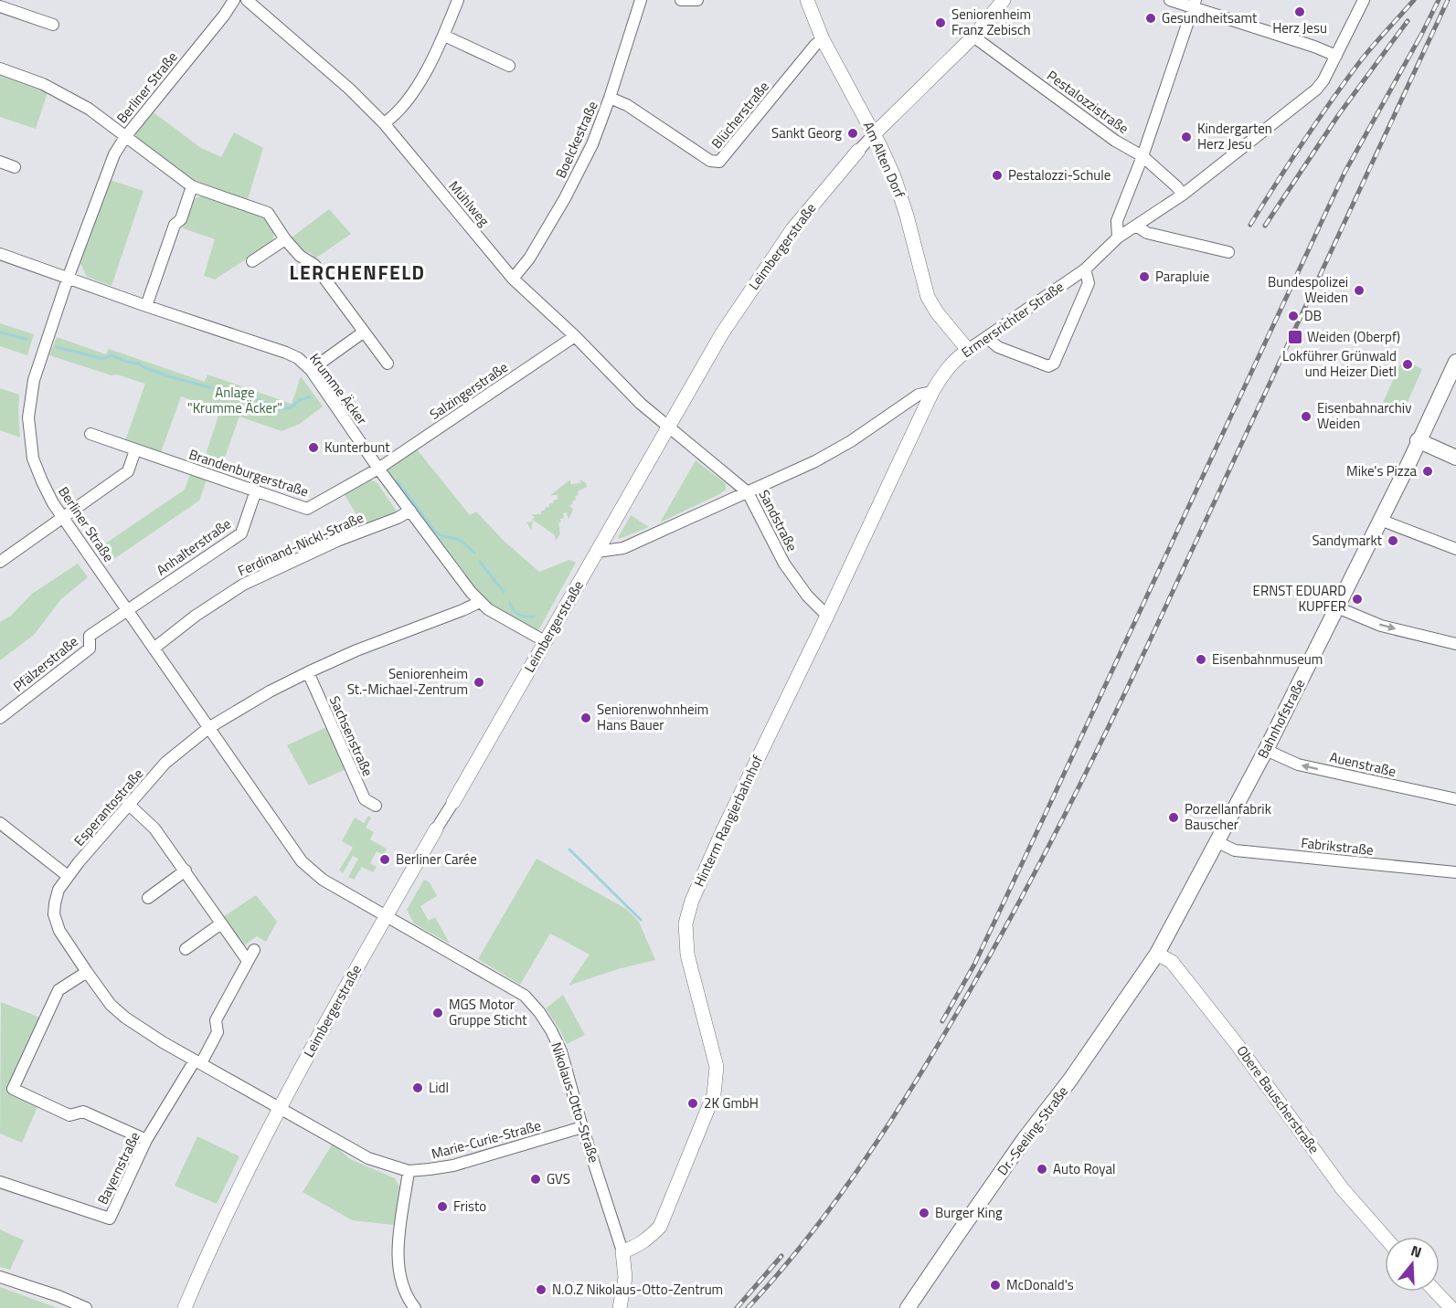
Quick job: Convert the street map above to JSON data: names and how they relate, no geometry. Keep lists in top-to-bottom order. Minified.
{"streets":{"main road":["Bahnhofstraße","Dr.-Seeling-Straße"],"street":["Berliner Straße","Pestalozzistraße","Blücherstraße","Boelckestraße","Am Alten Dorf","Mühlweg","Leimbergerstraße","Ermersrichter Straße","Krumme Äcker","Salzingerstraße","Brandenburgerstraße","Sandstraße","Ferdinand-Nickl-Straße","Anhalterstraße","Pfälzerstraße","Sachsenstraße","Auenstraße","Esperantostraße","Hinterm Rangierbahnhof","Fabrikstraße","Obere Bauscherstraße","Nikolaus-Otto-Straße","Marie-Curie-Straße","Bayernstraße"]},"crossings":[["Berliner Straße","Leimbergerstraße"],["Berliner Straße","Krumme Äcker"],["Berliner Straße","Ferdinand-Nickl-Straße"],["Berliner Straße","Anhalterstraße"],["Berliner Straße","Pfälzerstraße"],["Berliner Straße","Esperantostraße"],["Berliner Straße","Nikolaus-Otto-Straße"],["Pestalozzistraße","Leimbergerstraße"],["Pestalozzistraße","Ermersrichter Straße"],["Blücherstraße","Boelckestraße"],["Blücherstraße","Am Alten Dorf"],["Boelckestraße","Mühlweg"],["Am Alten Dorf","Leimbergerstraße"],["Am Alten Dorf","Ermersrichter Straße"],["Mühlweg","Leimbergerstraße"],["Mühlweg","Salzingerstraße"],["Mühlweg","Sandstraße"],["Leimbergerstraße","Krumme Äcker"],["Leimbergerstraße","Sandstraße"],["Leimbergerstraße","Esperantostraße"],["Leimbergerstraße","Nikolaus-Otto-Straße"],["Leimbergerstraße","Marie-Curie-Straße"],["Ermersrichter Straße","Hinterm Rangierbahnhof"],["Krumme Äcker","Salzingerstraße"],["Krumme Äcker","Brandenburgerstraße"],["Krumme Äcker","Ferdinand-Nickl-Straße"],["Krumme Äcker","Esperantostraße"],["Salzingerstraße","Brandenburgerstraße"],["Brandenburgerstraße","Anhalterstraße"],["Sandstraße","Hinterm Rangierbahnhof"],["Anhalterstraße","Pfälzerstraße"],["Bahnhofstraße","Auenstraße"],["Bahnhofstraße","Fabrikstraße"],["Bahnhofstraße","Obere Bauscherstraße"],["Bahnhofstraße","Dr.-Seeling-Straße"],["Sachsenstraße","Esperantostraße"],["Esperantostraße","Marie-Curie-Straße"],["Esperantostraße","Bayernstraße"],["Hinterm Rangierbahnhof","Nikolaus-Otto-Straße"],["Obere Bauscherstraße","Dr.-Seeling-Straße"],["Nikolaus-Otto-Straße","Marie-Curie-Straße"]],"one_way":["Auenstraße"],"districts":["LERCHENFELD"],"parks":["Anlage \"Krumme Äcker\""],"places":{"other":["Herz Jesu","Gesundheitsamt","Seniorenheim Franz Zebisch","Sankt Georg","Kindergarten Herz Jesu","Pestalozzi-Schule","Parapluie","Bundespolizei Weiden","DB","Lokführer Grünwald und Heizer Dietl","Eisenbahnarchiv Weiden","Kunterbunt","Mike's Pizza","Sandymarkt","ERNST EDUARD KUPFER","Eisenbahnmuseum","Seniorenheim St.-Michael-Zentrum","Seniorenwohnheim Hans Bauer","Porzellanfabrik Bauscher","Berliner Carée","MGS Motor Gruppe Sticht","Lidl","2K GmbH","Auto Royal","GVS","Fristo","Burger King","McDonald's","N.O.Z Nikolaus-Otto-Zentrum"],"transit":["Weiden (Oberpf)"]},"north":"top"}
